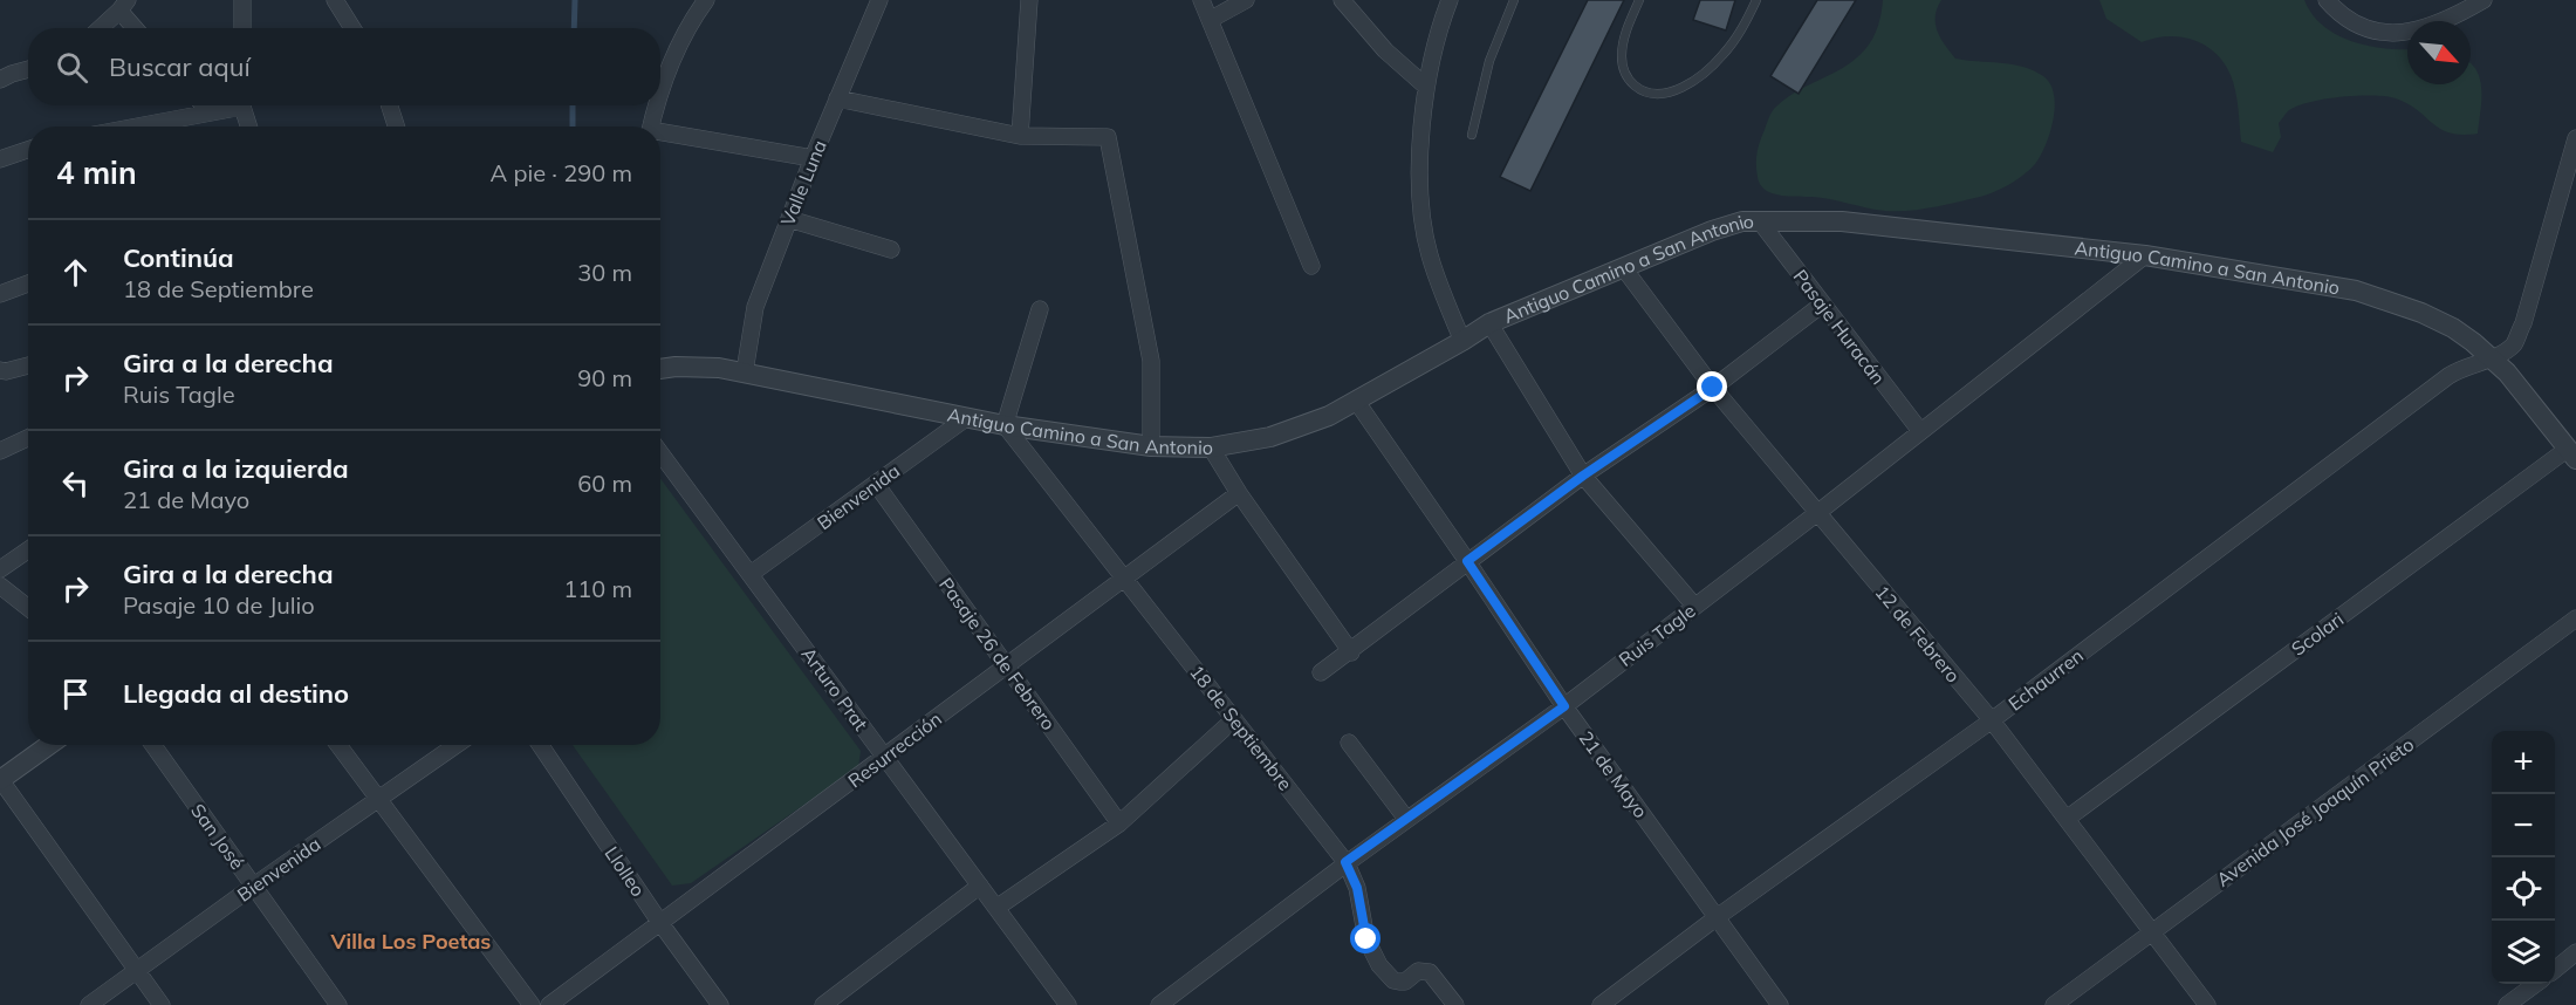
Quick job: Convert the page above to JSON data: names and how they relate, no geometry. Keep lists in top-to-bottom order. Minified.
{"streets":{"street":["Valle Luna","Antiguo Camino a San Antonio","Pasaje Huracán","Bienvenida","12 de Febrero","Scolari","Ruis Tagle","Pasaje 26 de Febrero","Echaurren","Arturo Prat","18 de Septiembre","Resurrección","21 de Mayo","Avenida José Joaquín Prieto","San José","Llolleo"]},"crossings":[["Valle Luna","Antiguo Camino a San Antonio"],["Antiguo Camino a San Antonio","Pasaje Huracán"],["Antiguo Camino a San Antonio","Bienvenida"],["Antiguo Camino a San Antonio","12 de Febrero"],["Antiguo Camino a San Antonio","Scolari"],["Antiguo Camino a San Antonio","Ruis Tagle"],["Antiguo Camino a San Antonio","Echaurren"],["Antiguo Camino a San Antonio","18 de Septiembre"],["Antiguo Camino a San Antonio","21 de Mayo"],["Pasaje Huracán","Ruis Tagle"],["Bienvenida","Pasaje 26 de Febrero"],["Bienvenida","Arturo Prat"],["Bienvenida","San José"],["12 de Febrero","Scolari"],["12 de Febrero","Ruis Tagle"],["12 de Febrero","Echaurren"],["12 de Febrero","Avenida José Joaquín Prieto"],["Ruis Tagle","18 de Septiembre"],["Ruis Tagle","21 de Mayo"],["Pasaje 26 de Febrero","Resurrección"],["Echaurren","21 de Mayo"],["Arturo Prat","Resurrección"],["18 de Septiembre","Resurrección"],["Resurrección","Llolleo"]],"districts":["Villa Los Poetas"],"north":"bottom right","page":{"search":"Buscar aquí","heading":["4 min","A pie · 290 m"],"list":[["Continúa","18 de Septiembre","30 m"],["Gira a la derecha","Ruis Tagle","90 m"],["Gira a la izquierda","21 de Mayo","60 m"],["Gira a la derecha","Pasaje 10 de Julio","110 m"],"Llegada al destino"],"map_buttons":["+","−"]}}
